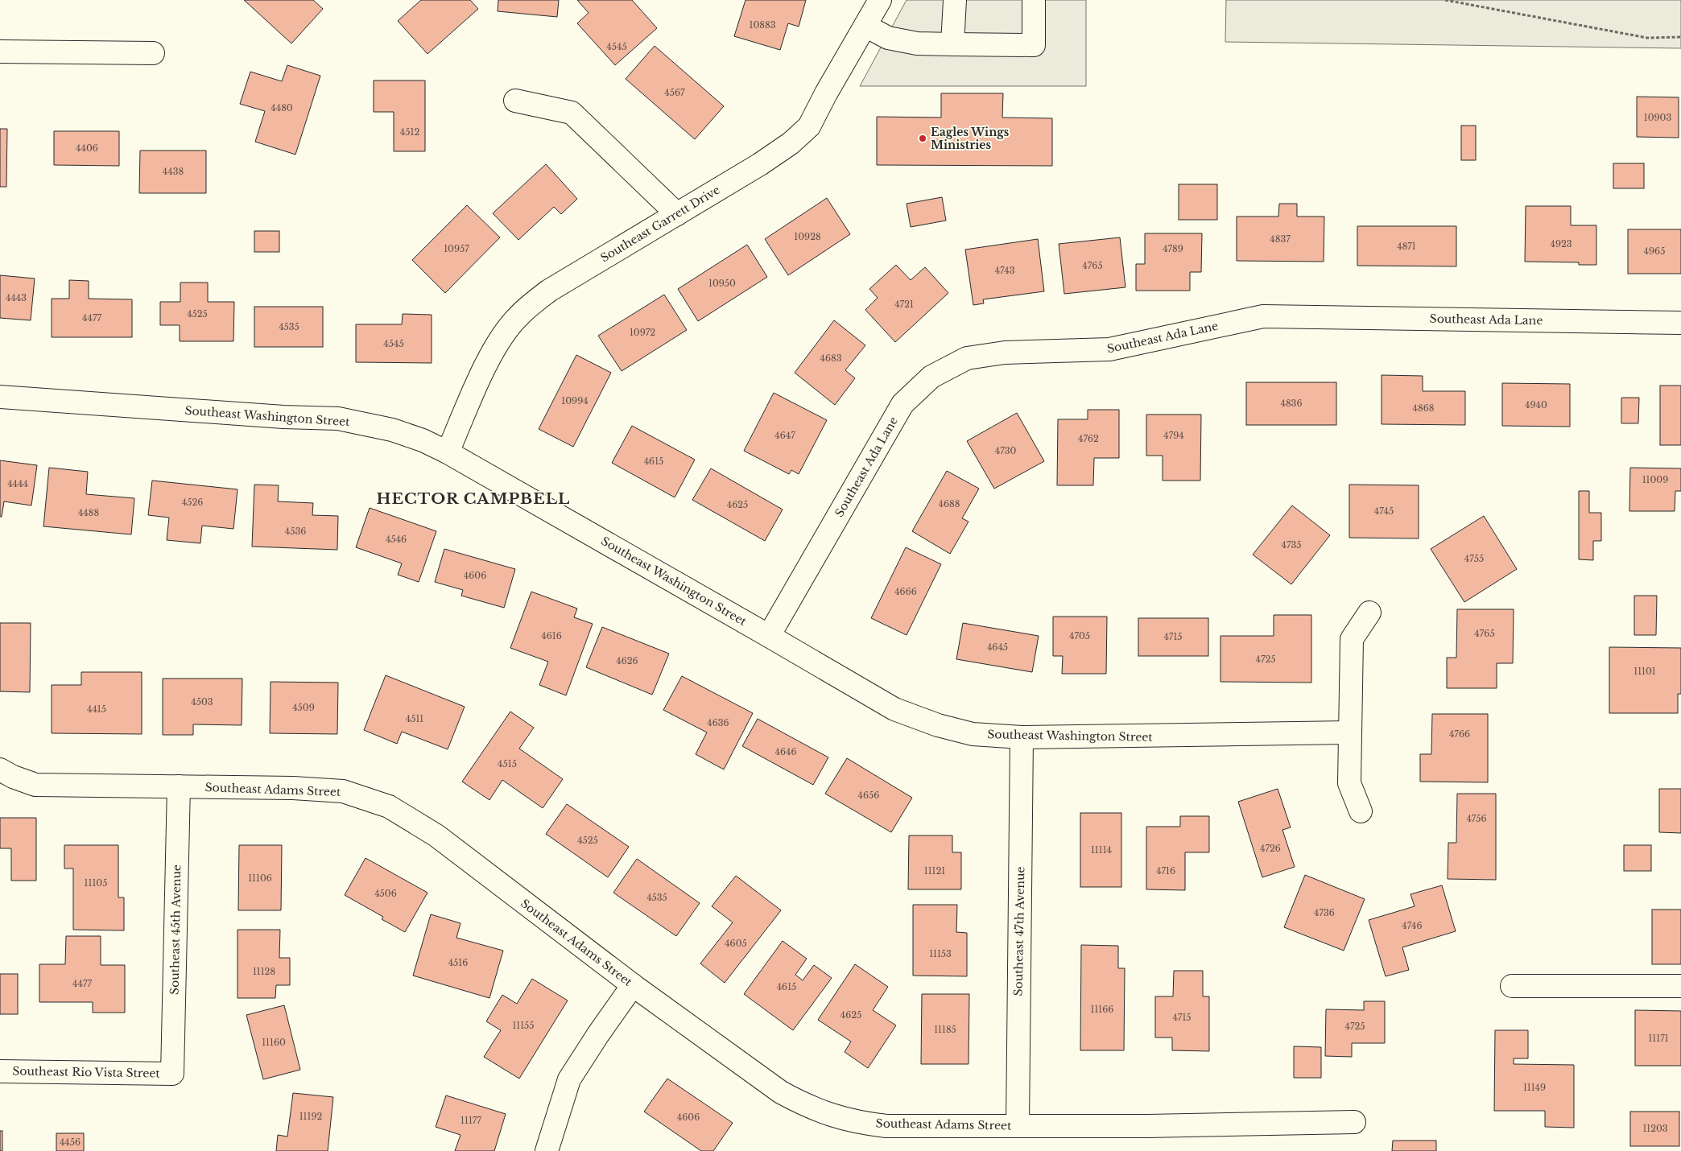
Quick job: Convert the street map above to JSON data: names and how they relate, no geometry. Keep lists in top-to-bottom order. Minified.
{"streets":{"street":["Southeast Garrett Drive","Southeast Ada Lane","Southeast Washington Street","Southeast Adams Street","Southeast 45th Avenue","Southeast 47th Avenue","Southeast Rio Vista Street"]},"crossings":[["Southeast Garrett Drive","Southeast Washington Street"],["Southeast Ada Lane","Southeast Washington Street"],["Southeast Washington Street","Southeast 47th Avenue"],["Southeast Adams Street","Southeast 45th Avenue"],["Southeast Adams Street","Southeast 47th Avenue"],["Southeast 45th Avenue","Southeast Rio Vista Street"]],"districts":["HECTOR CAMPBELL"],"places":["Eagles Wings Ministries"],"house_numbers":["10883","4545","4567","4480","10903","4512","4406","4438","10928","4837","4923","4871","10957","4789","4965","4765","4743","10950","4443","4721","4525","4477","4535","10972","4545","4683","10994","4836","4940","4868","4647","4794","4762","4730","4615","11009","4444","4526","4688","4625","4745","4488","4536","4546","4735","4755","4606","4666","4765","4616","4705","4715","4645","4725","4626","11101","4503","4509","4415","4511","4636","4766","4646","4515","4656","4756","4525","4726","11114","11121","4716","11106","11105","4506","4535","4736","4746","4605","11153","4516","11128","4477","4615","11166","4625","4715","11155","4725","11185","11171","11160","11149","11192","4606","11177","11203","4456"]}
